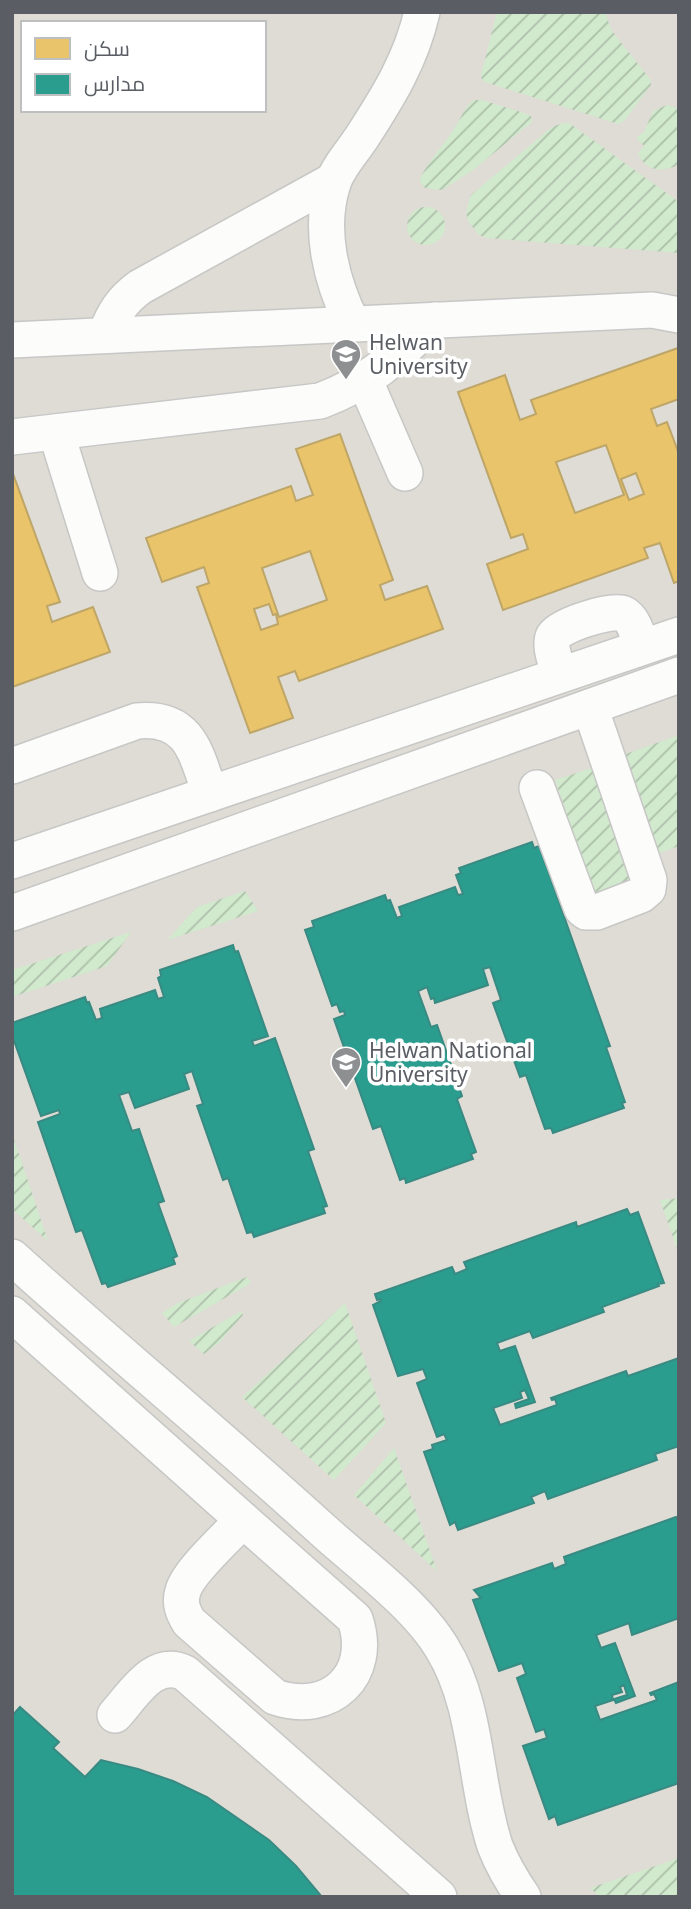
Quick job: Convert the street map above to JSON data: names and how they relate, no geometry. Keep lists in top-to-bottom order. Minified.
{"places":{"school or university":["Helwan University","Helwan National University"]},"legend":["سكن","مدارس"]}
